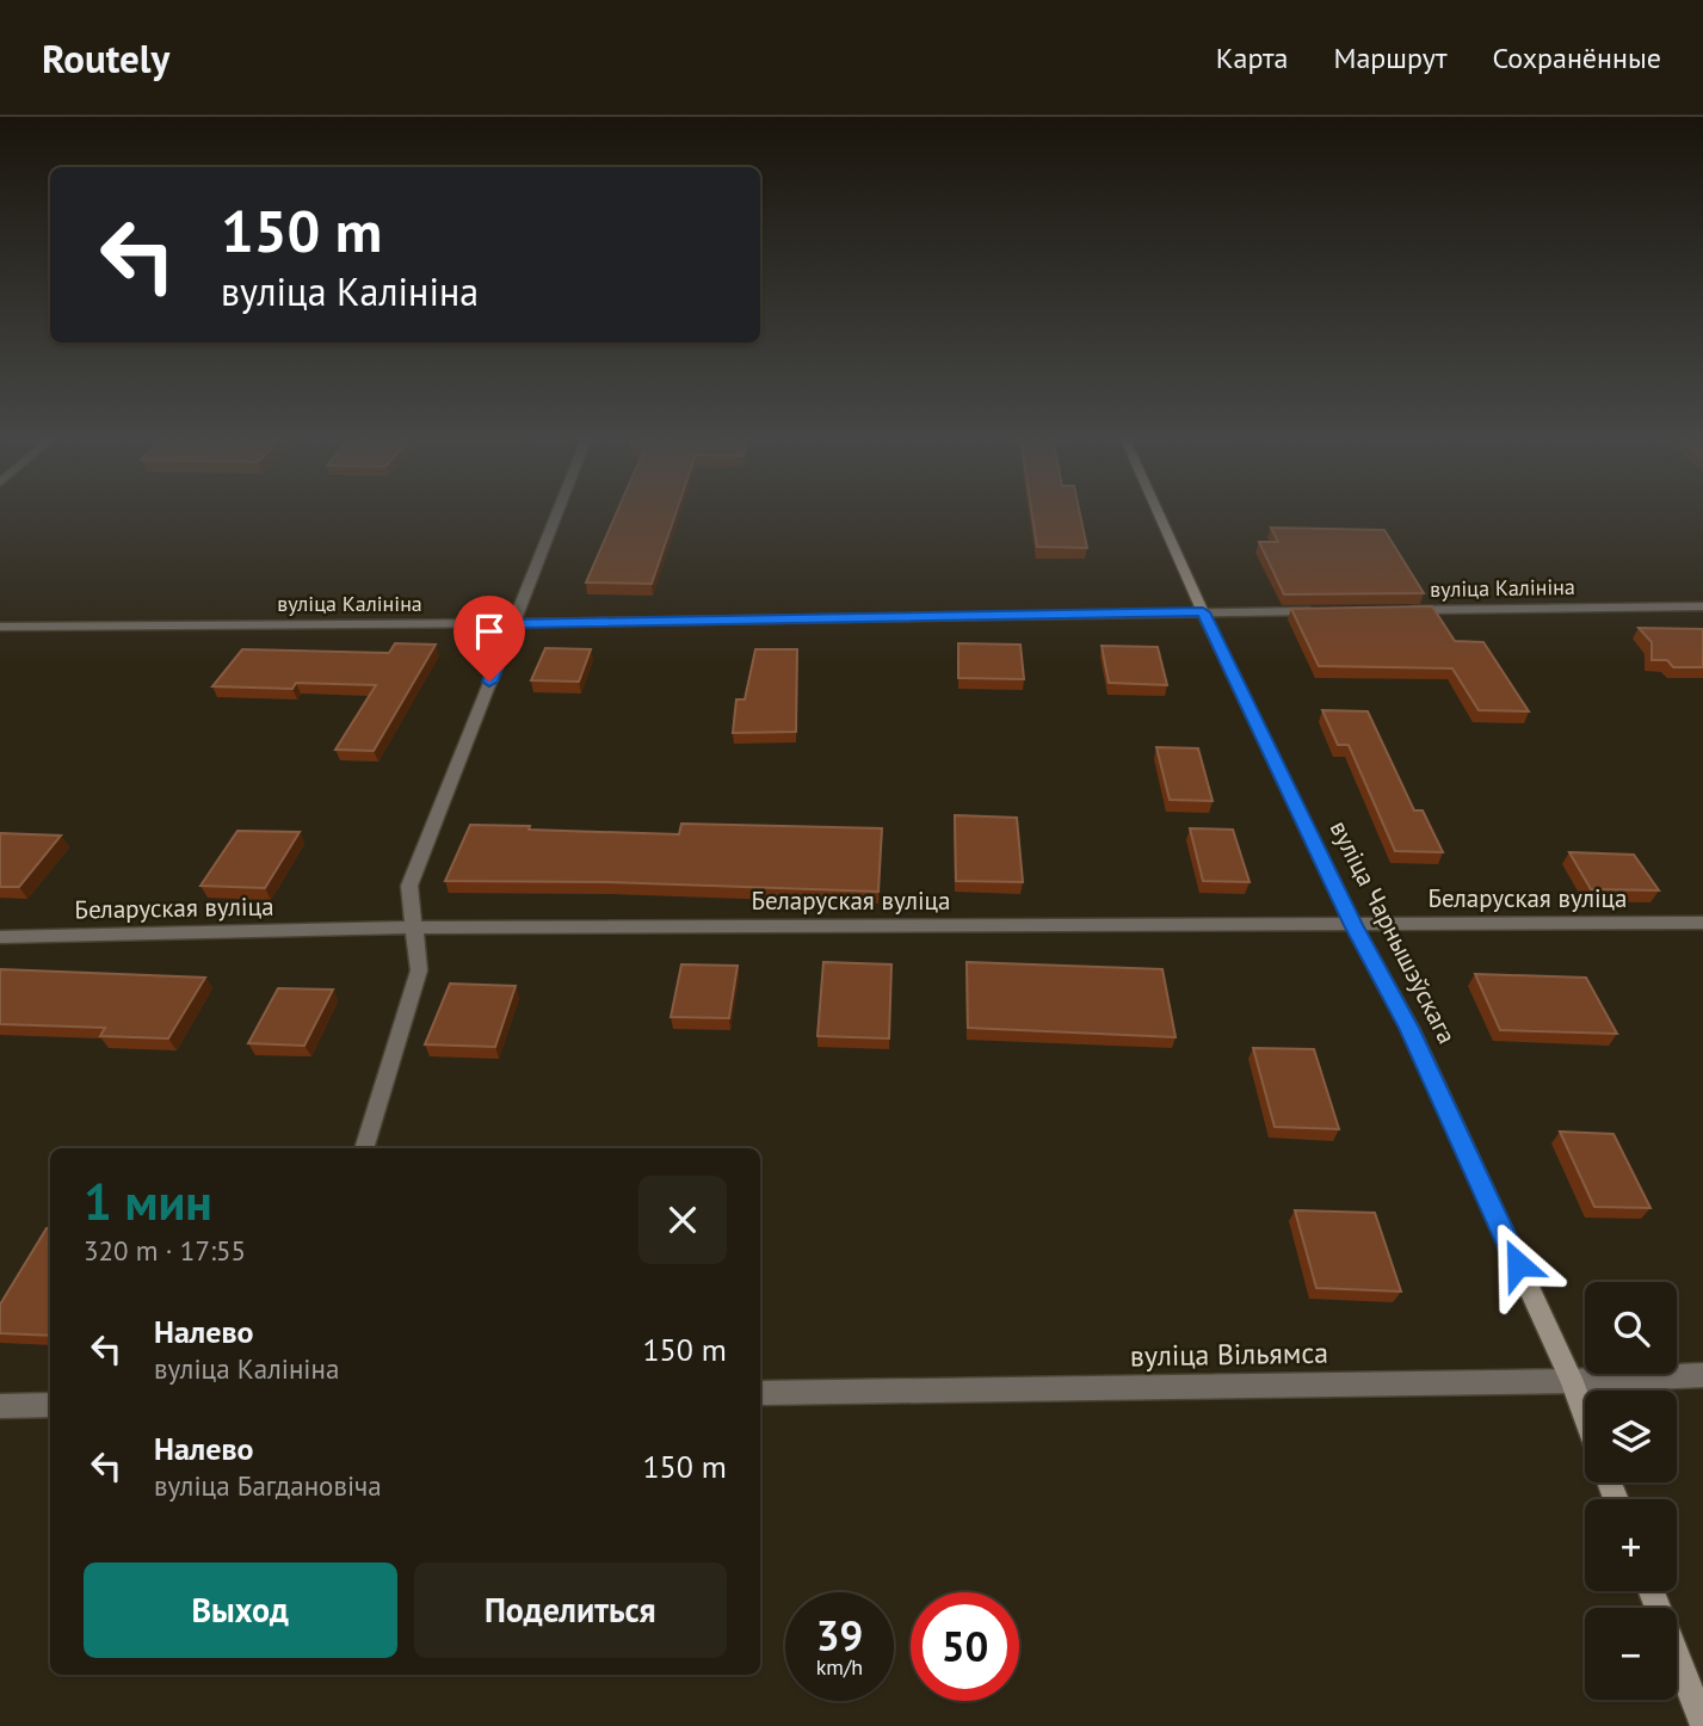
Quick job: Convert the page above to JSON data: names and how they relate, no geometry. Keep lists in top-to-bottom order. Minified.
{"streets":{"main road":["вуліца Чарнышэўскага"],"street":["вуліца Калініна","Беларуская вуліца","вуліца Вільямса"]},"crossings":[["вуліца Калініна","вуліца Чарнышэўскага"],["Беларуская вуліца","вуліца Чарнышэўскага"],["вуліца Чарнышэўскага","вуліца Вільямса"]],"page":{"header":"Routely","nav":["Карта","Маршрут","Сохранённые"],"turn":["150 m","вуліца Калініна"],"heading":["1 мин","320 m · 17:55"],"map_buttons":["+","−"],"list":[{"name":"Налево","note":"вуліца Калініна","value":"150 m"},{"name":"Налево","note":"вуліца Багдановіча","value":"150 m"}],"buttons":["Выход","Поделиться"],"speed":"39 km/h","limit":"50"}}
